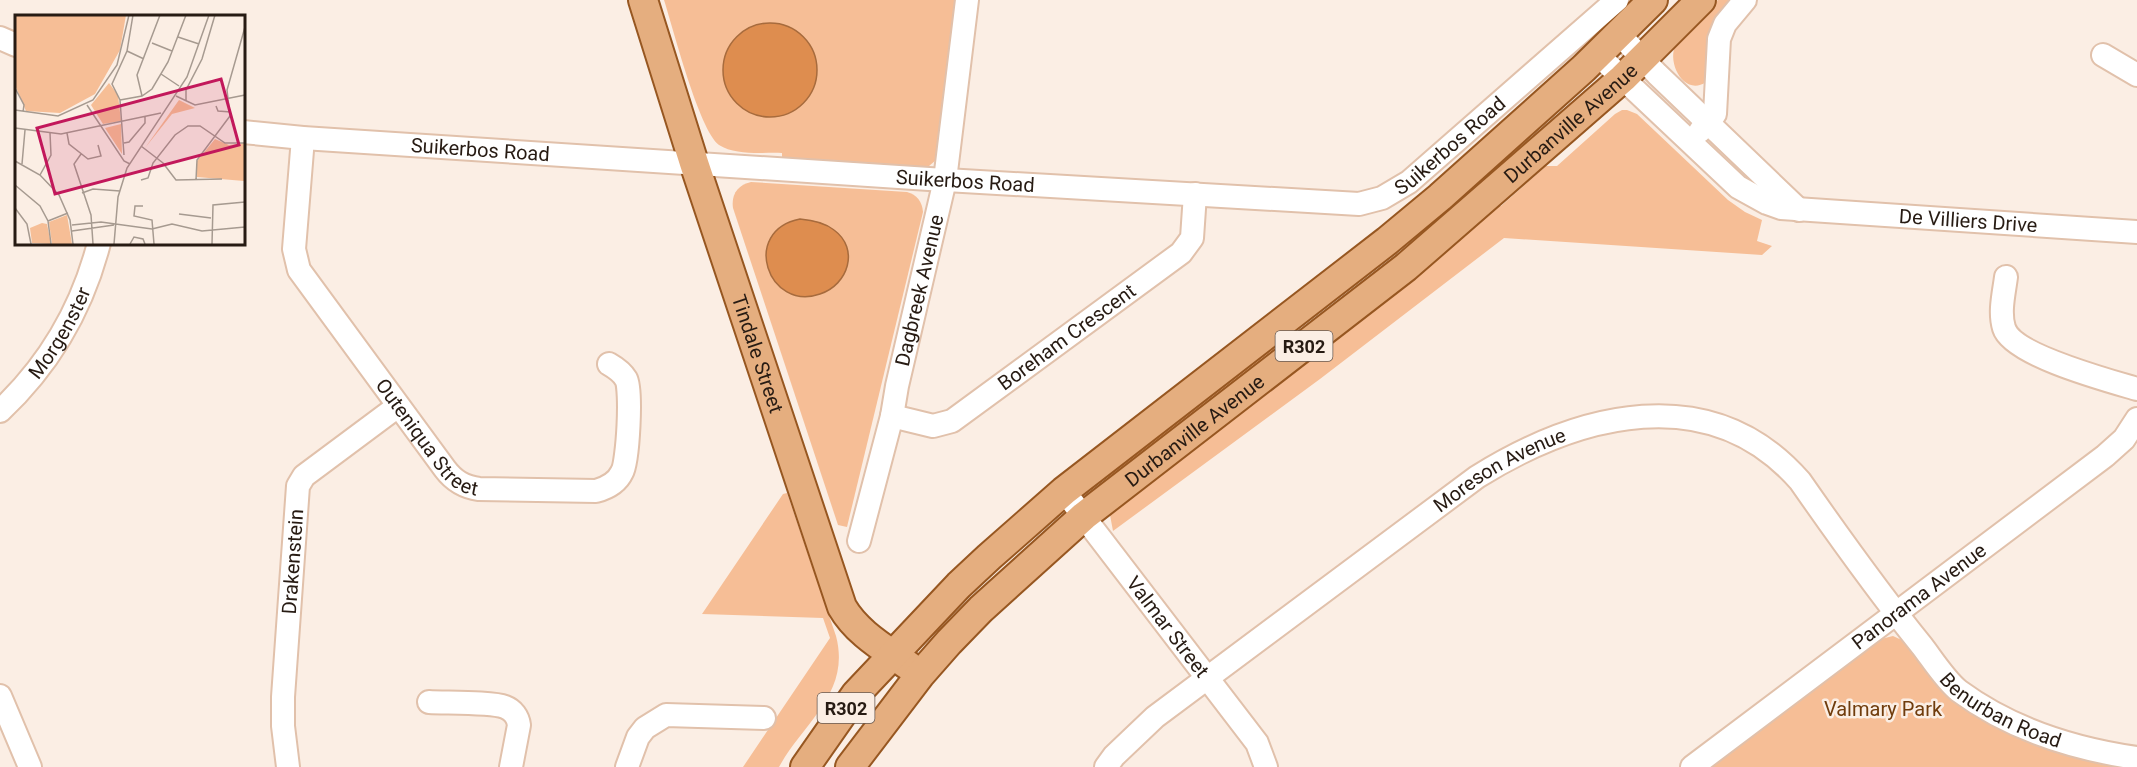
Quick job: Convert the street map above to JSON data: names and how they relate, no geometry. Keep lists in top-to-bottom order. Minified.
{"streets":{"main road":["Durbanville Avenue","R302","Tindale Street"],"street":["Suikerbos Road","De Villiers Drive","Dagbreek Avenue","Morgenster","Boreham Crescent","Outeniqua Street","Moreson Avenue","Drakenstein","Panorama Avenue","Valmar Street","Benurban Road"]},"crossings":[["Durbanville Avenue","De Villiers Drive"],["Durbanville Avenue","Tindale Street"],["Durbanville Avenue","Valmar Street"],["Suikerbos Road","Dagbreek Avenue"],["Suikerbos Road","Boreham Crescent"],["Suikerbos Road","Tindale Street"],["Suikerbos Road","Outeniqua Street"],["Dagbreek Avenue","Boreham Crescent"],["Outeniqua Street","Drakenstein"],["Moreson Avenue","Panorama Avenue"],["Moreson Avenue","Valmar Street"],["Moreson Avenue","Benurban Road"],["Panorama Avenue","Benurban Road"]],"parks":["Valmary Park"]}
